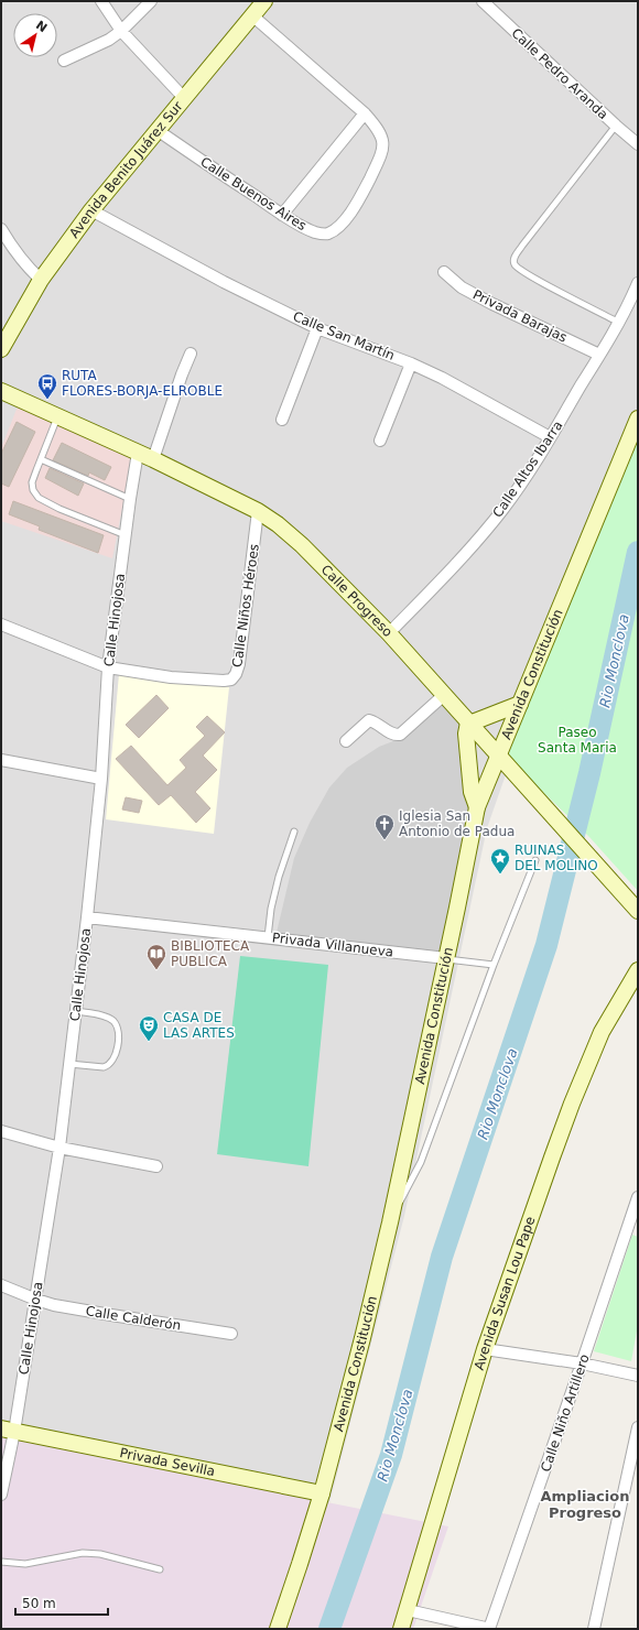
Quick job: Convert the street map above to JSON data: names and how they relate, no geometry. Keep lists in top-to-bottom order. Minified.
{"streets":{"street":["Calle Pedro Aranda","Avenida Benito Juárez Sur","Calle Buenos Aires","Privada Barajas","Calle San Martín","Calle Altos Ibarra","Calle Progreso","Calle Niños Héroes","Calle Hinojosa","Avenida Constitución","Privada Villanueva","Avenida Susan Lou Pape","Calle Calderón","Calle Niño Artillero","Privada Sevilla"]},"crossings":[["Avenida Benito Juárez Sur","Calle Buenos Aires"],["Avenida Benito Juárez Sur","Calle San Martín"],["Privada Barajas","Calle Altos Ibarra"],["Calle San Martín","Calle Altos Ibarra"],["Calle Altos Ibarra","Calle Progreso"],["Calle Progreso","Calle Niños Héroes"],["Calle Progreso","Calle Hinojosa"],["Calle Progreso","Avenida Constitución"],["Calle Niños Héroes","Calle Hinojosa"],["Calle Hinojosa","Privada Villanueva"],["Calle Hinojosa","Calle Calderón"],["Calle Hinojosa","Privada Sevilla"],["Avenida Constitución","Privada Villanueva"],["Avenida Constitución","Privada Sevilla"]],"districts":["Ampliacion Progreso"],"water":["Rio Monclova"],"parks":["Paseo Santa Maria"],"places":{"bus stop":["RUTA FLORES-BORJA-ELROBLE"],"church":["Iglesia San Antonio de Padua"],"place":["RUINAS DEL MOLINO"],"library":["BIBLIOTECA PUBLICA"],"theatre":["CASA DE LAS ARTES"]},"scale_bar":"50 m","north":"top right"}
